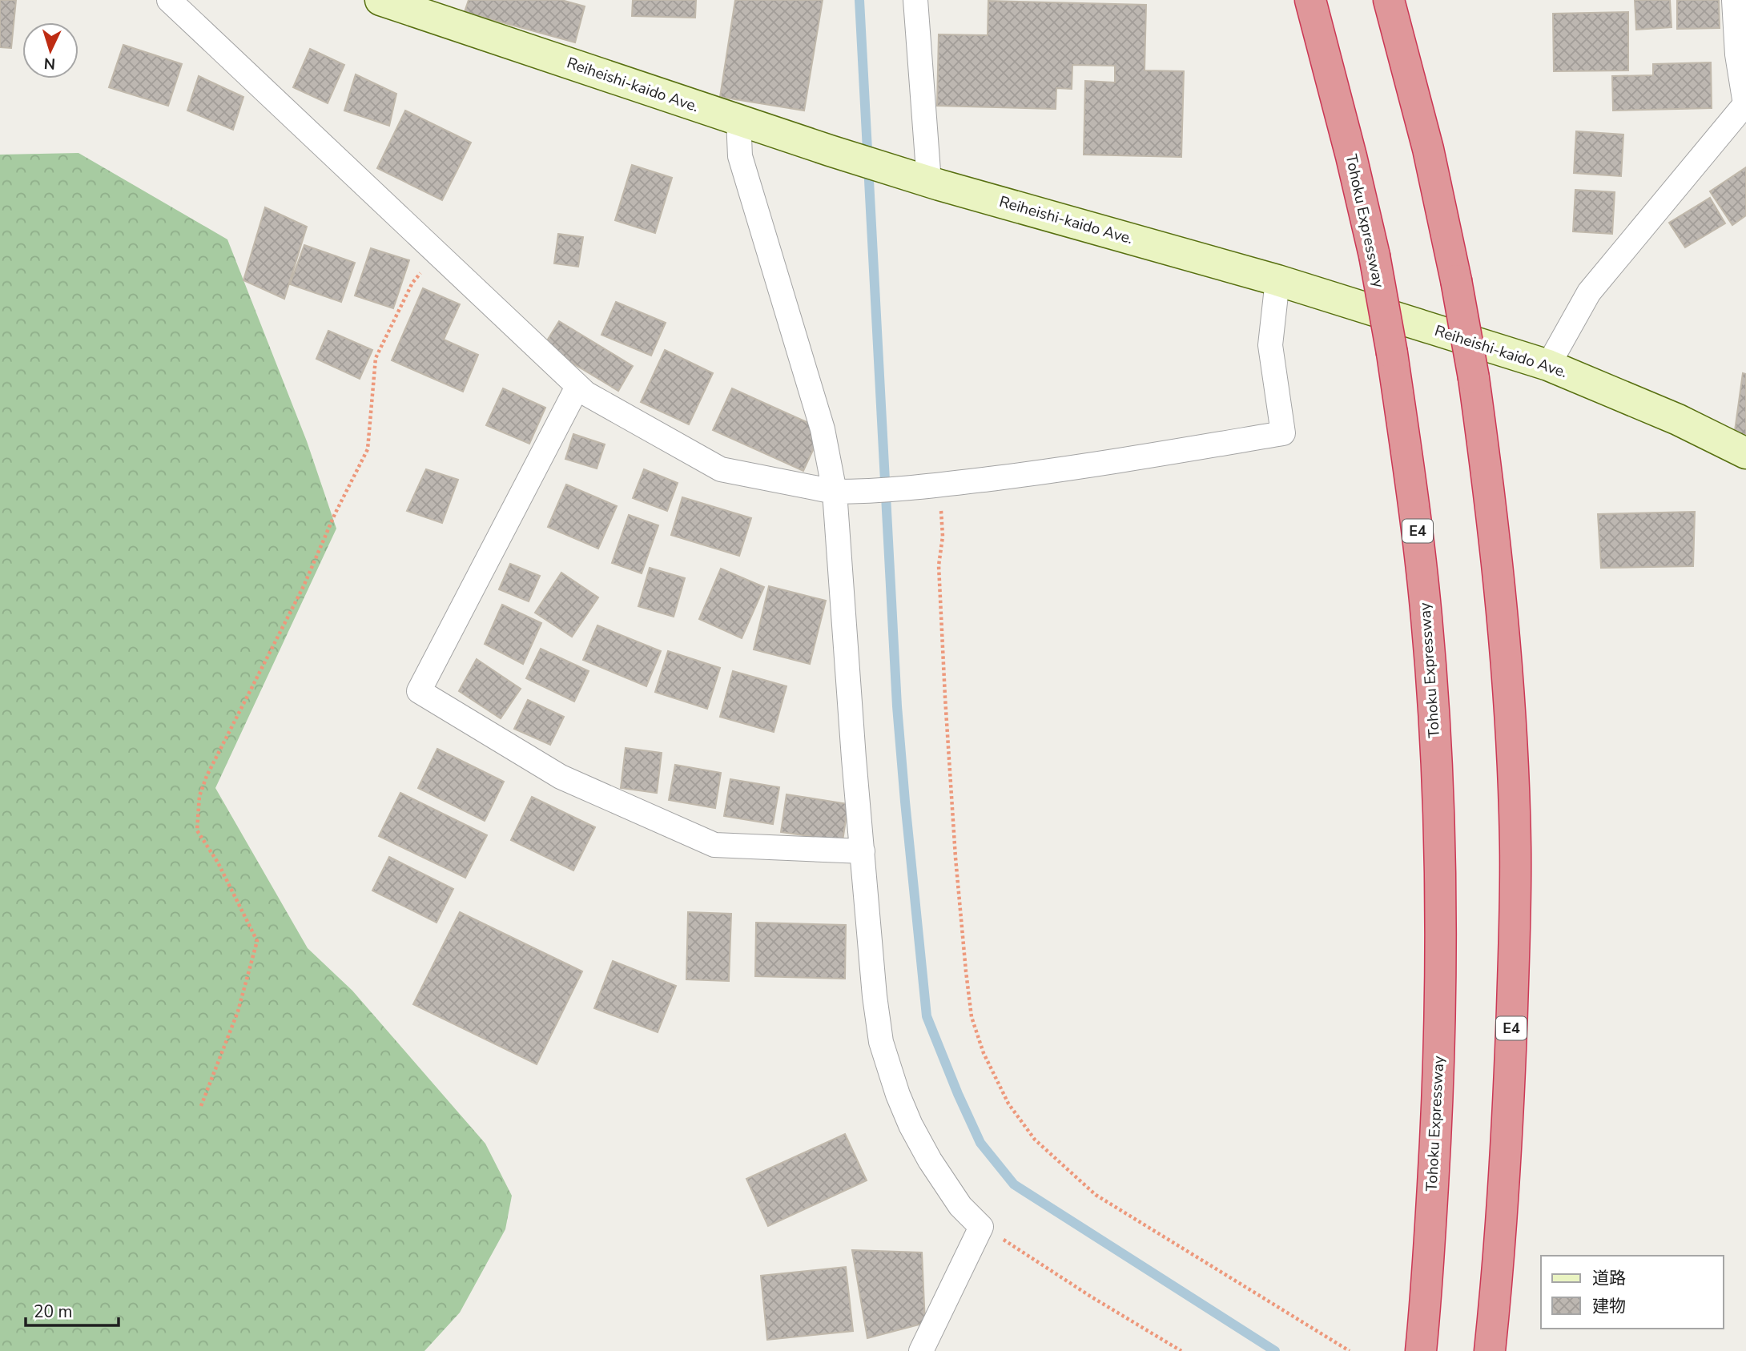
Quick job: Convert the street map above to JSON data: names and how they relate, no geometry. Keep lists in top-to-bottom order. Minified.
{"streets":{"highway":["Tohoku Expressway","E4"],"street":["Reiheishi-kaido Ave."]},"legend":["道路","建物"],"scale_bar":"20 m","north":"bottom"}
